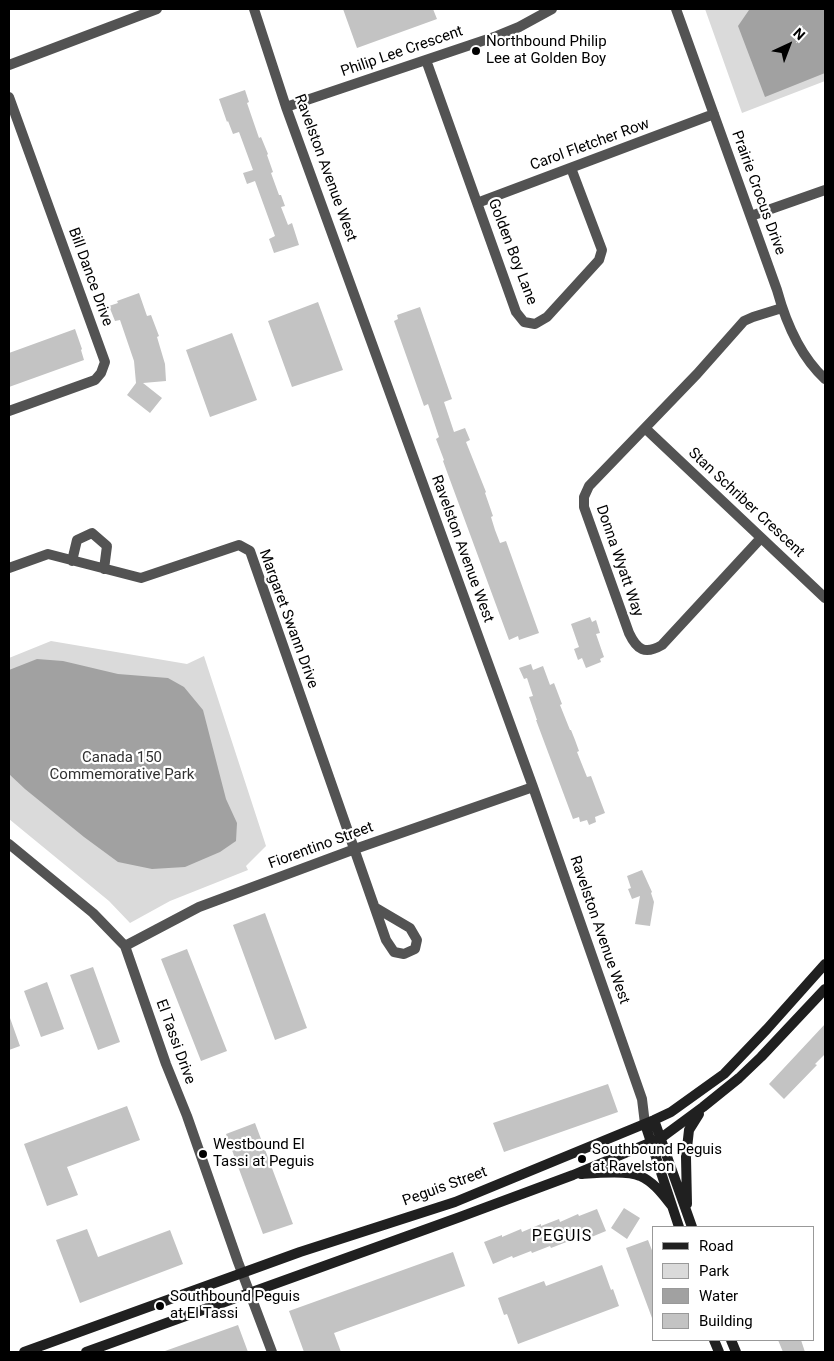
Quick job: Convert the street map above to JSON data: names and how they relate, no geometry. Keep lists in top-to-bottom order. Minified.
{"streets":{"street":["Philip Lee Crescent","Carol Fletcher Row","Ravelston Avenue West","Prairie Crocus Drive","Golden Boy Lane","Bill Dance Drive","Stan Schriber Crescent","Donna Wyatt Way","Margaret Swann Drive","Fiorentino Street","El Tassi Drive","Peguis Street"]},"crossings":[["Philip Lee Crescent","Ravelston Avenue West"],["Philip Lee Crescent","Golden Boy Lane"],["Carol Fletcher Row","Prairie Crocus Drive"],["Carol Fletcher Row","Golden Boy Lane"],["Ravelston Avenue West","Fiorentino Street"],["Ravelston Avenue West","Peguis Street"],["Prairie Crocus Drive","Donna Wyatt Way"],["Stan Schriber Crescent","Donna Wyatt Way"],["Margaret Swann Drive","Fiorentino Street"],["Fiorentino Street","El Tassi Drive"],["El Tassi Drive","Peguis Street"]],"districts":["PEGUIS"],"parks":["Canada 150 Commemorative Park"],"places":["Northbound Philip Lee at Golden Boy","Westbound El Tassi at Peguis","Southbound Peguis at Ravelston","Southbound Peguis at El Tassi"],"legend":["Road","Park","Water","Building"],"north":"top right"}
